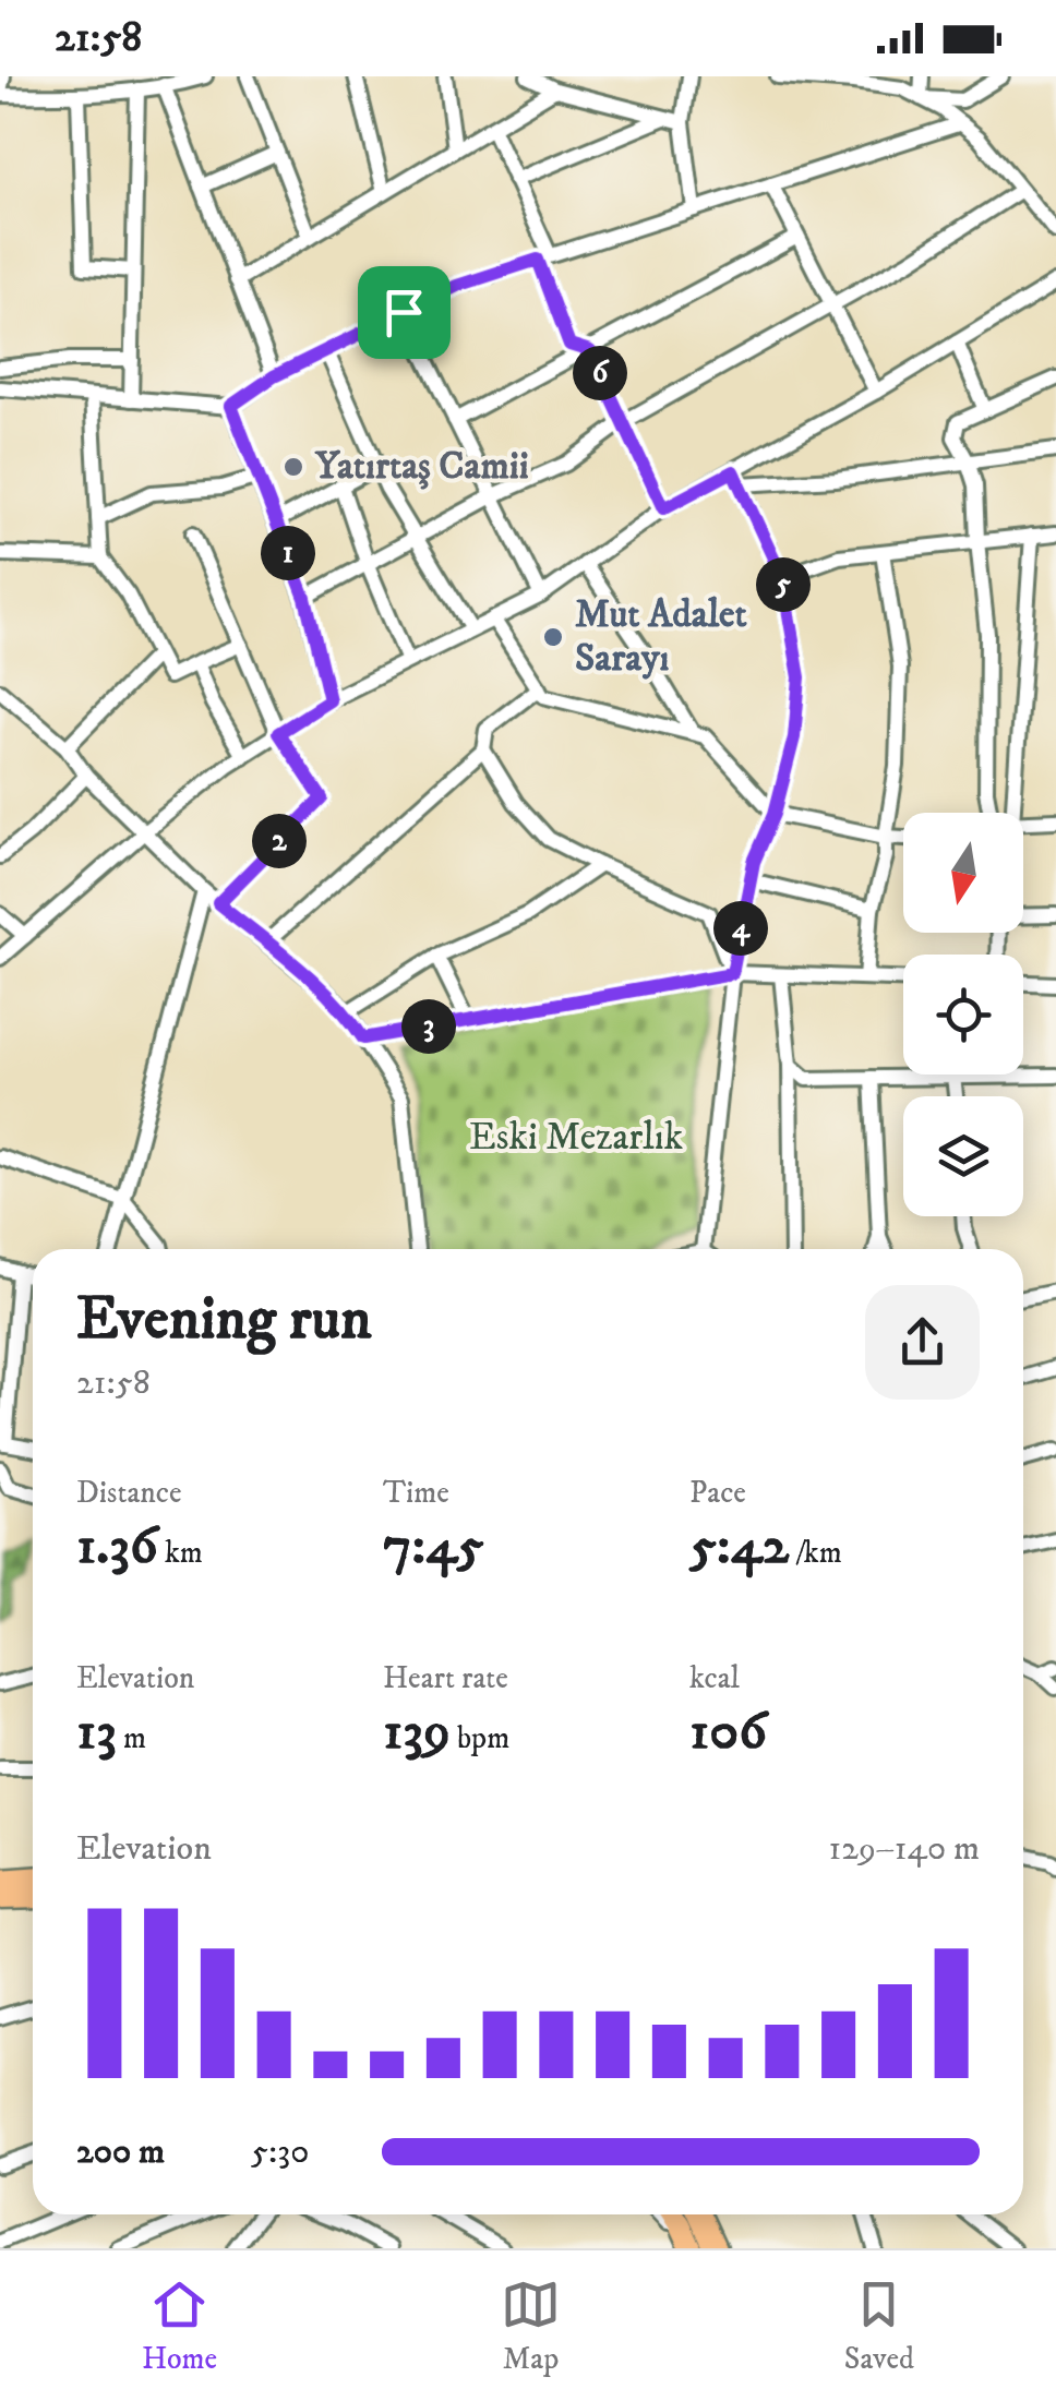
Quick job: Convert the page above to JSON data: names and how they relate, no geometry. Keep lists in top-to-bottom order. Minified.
{"parks":["Eski Mezarlık"],"places":["Yatırtaş Camii","Mut Adalet Sarayı"],"north":"bottom","page":{"status":"21:58","pins":["6","1","5","2","4","3"],"heading":["Evening run","21:58"],"stats":[["Distance","1.36 km"],["Time","7:45"],["Pace","5:42 /km"],["Elevation","13 m"],["Heart rate","139 bpm"],["kcal","106"]],"chart":["Elevation","129–140 m"],"list":[{"name":"200 m","note":"5:30"}],"tabs":["Home","Map","Saved"]}}
